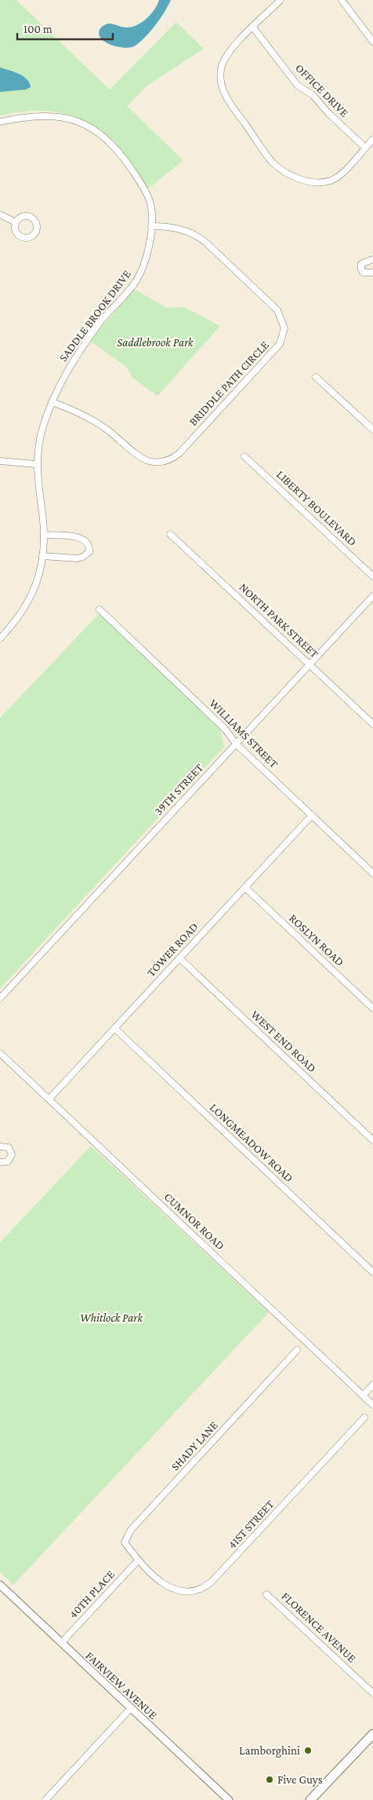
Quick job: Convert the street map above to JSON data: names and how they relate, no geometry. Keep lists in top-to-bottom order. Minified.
{"streets":{"street":["OFFICE DRIVE","SADDLE BROOK DRIVE","BRIDDLE PATH CIRCLE","LIBERTY BOULEVARD","NORTH PARK STREET","WILLIAMS STREET","39TH STREET","ROSLYN ROAD","TOWER ROAD","WEST END ROAD","LONGMEADOW ROAD","CUMNOR ROAD","SHADY LANE","41ST STREET","40TH PLACE","FLORENCE AVENUE","FAIRVIEW AVENUE"]},"crossings":[["SADDLE BROOK DRIVE","BRIDDLE PATH CIRCLE"],["NORTH PARK STREET","39TH STREET"],["WILLIAMS STREET","39TH STREET"],["WILLIAMS STREET","TOWER ROAD"],["ROSLYN ROAD","TOWER ROAD"],["TOWER ROAD","WEST END ROAD"],["TOWER ROAD","LONGMEADOW ROAD"],["TOWER ROAD","CUMNOR ROAD"],["SHADY LANE","41ST STREET"],["SHADY LANE","40TH PLACE"],["41ST STREET","40TH PLACE"],["40TH PLACE","FAIRVIEW AVENUE"]],"parks":["Saddlebrook Park","Whitlock Park"],"places":["Lamborghini","Five Guys"],"scale_bar":"100 m"}
